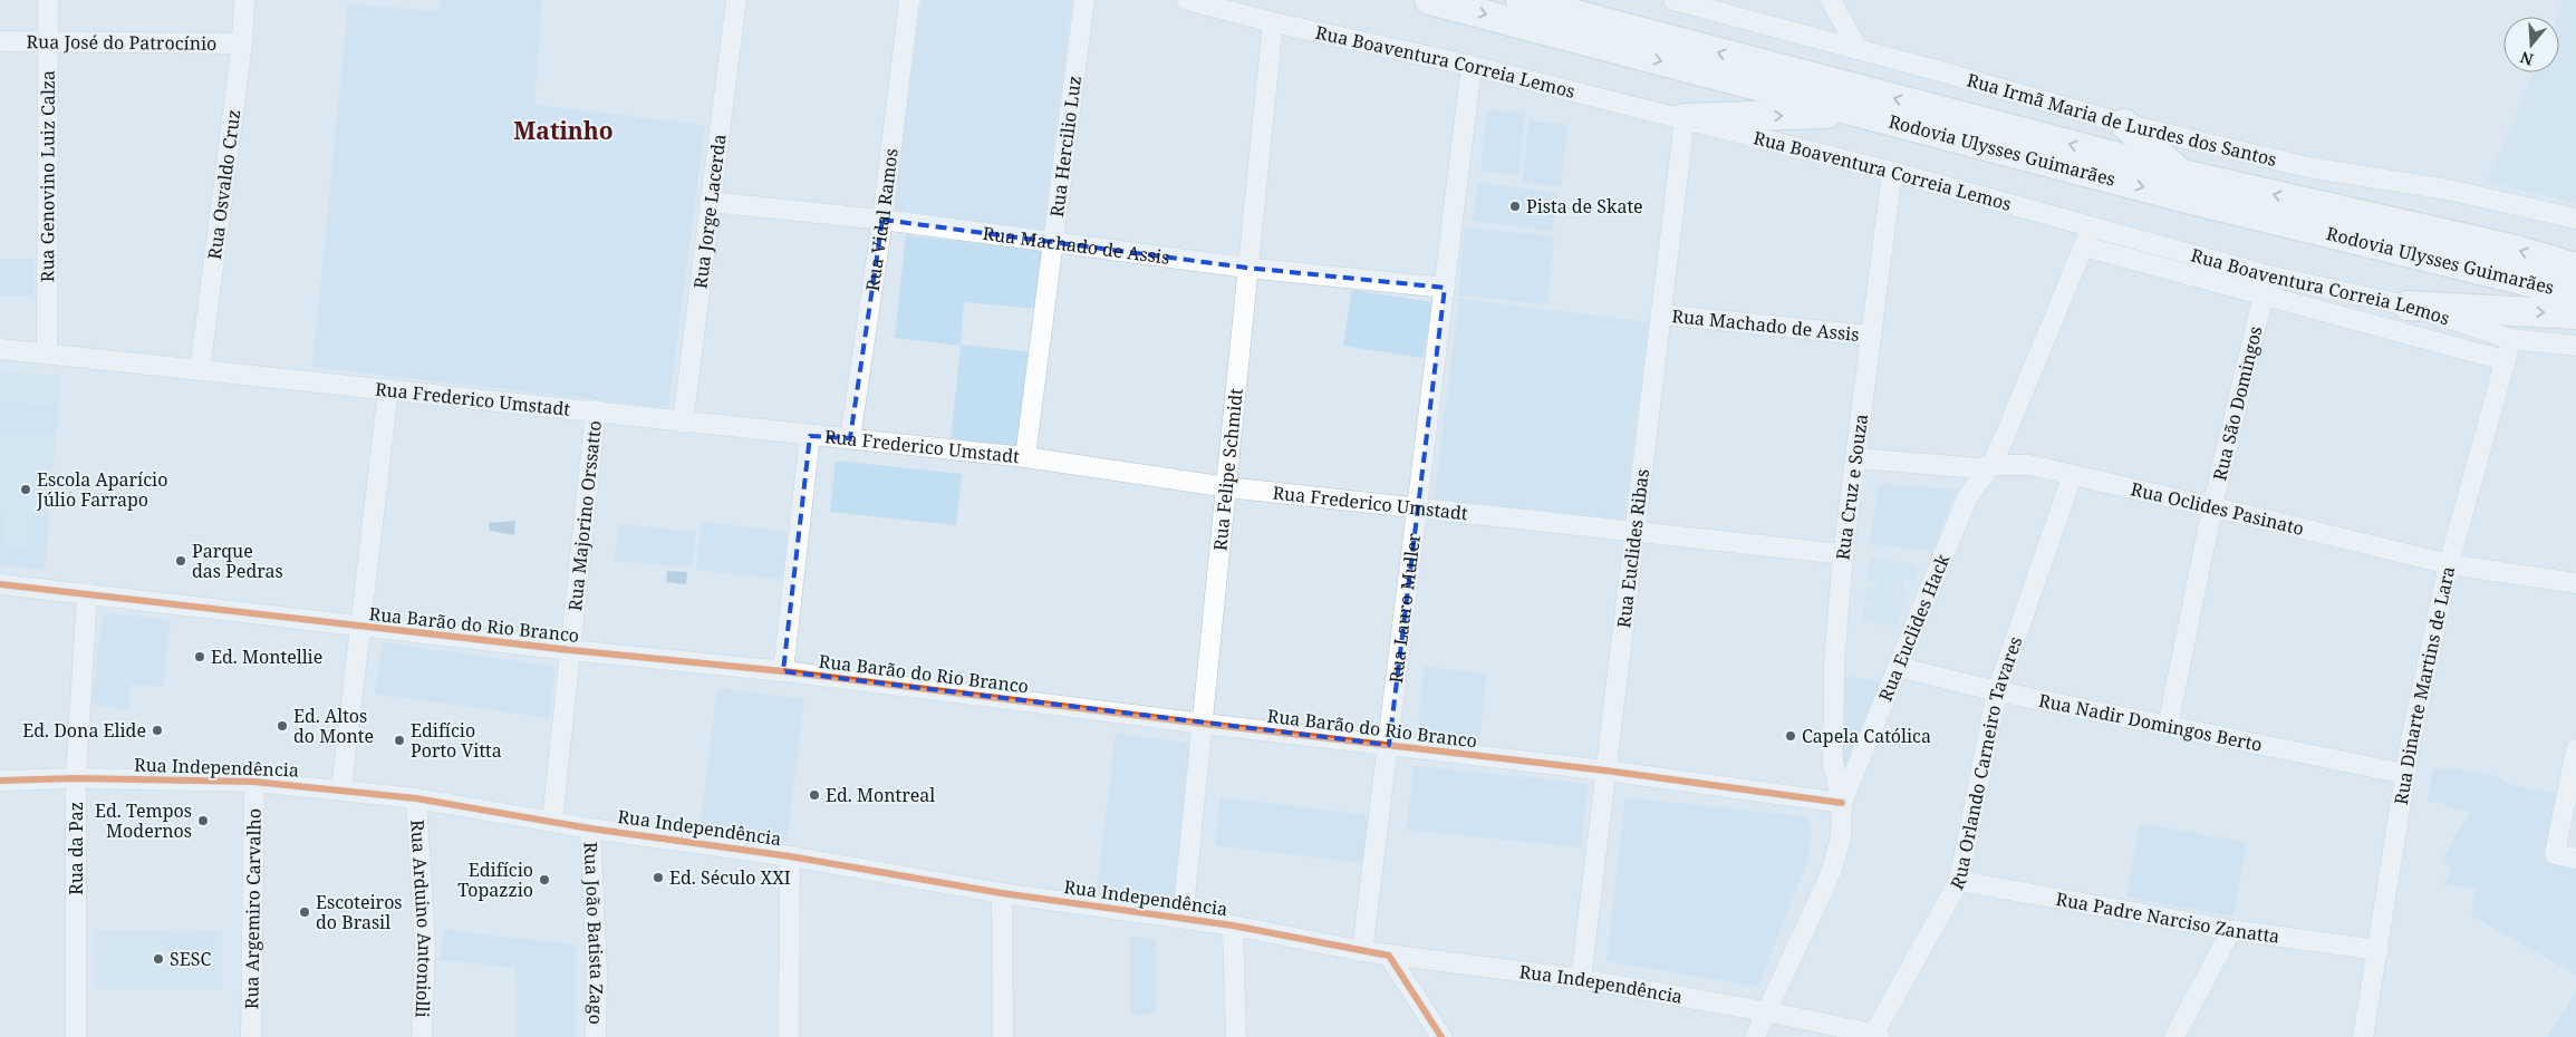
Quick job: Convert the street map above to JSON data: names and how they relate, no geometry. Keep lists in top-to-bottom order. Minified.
{"streets":{"highway":["Rodovia Ulysses Guimarães"],"street":["Rua José do Patrocínio","Rua Boaventura Correia Lemos","Rua Irmã Maria de Lurdes dos Santos","Rua Hercilio Luz","Rua Genovino Luiz Calza","Rua Osvaldo Cruz","Rua Jorge Lacerda","Rua Vidal Ramos","Rua Machado de Assis","Rua Frederico Umstadt","Rua São Domingos","Rua Felipe Schmidt","Rua Cruz e Souza","Rua Oclides Pasinato","Rua Majorino Orssatto","Rua Euclides Ribas","Rua Lauro Muller","Rua Barão do Rio Branco","Rua Euclides Hack","Rua Dinarte Martins de Lara","Rua Nadir Domingos Berto","Rua Orlando Carneiro Tavares","Rua Independência","Rua da Paz","Rua Argemiro Carvalho","Rua Padre Narciso Zanatta","Rua Arduino Antoniolli","Rua João Batista Zago"]},"crossings":[["Rua José do Patrocínio","Rua Genovino Luiz Calza"],["Rua José do Patrocínio","Rua Osvaldo Cruz"],["Rua Boaventura Correia Lemos","Rua São Domingos"],["Rua Boaventura Correia Lemos","Rua Felipe Schmidt"],["Rua Boaventura Correia Lemos","Rua Cruz e Souza"],["Rua Boaventura Correia Lemos","Rua Euclides Ribas"],["Rua Boaventura Correia Lemos","Rua Lauro Muller"],["Rua Boaventura Correia Lemos","Rua Euclides Hack"],["Rua Boaventura Correia Lemos","Rua Dinarte Martins de Lara"],["Rua Hercilio Luz","Rua Machado de Assis"],["Rua Hercilio Luz","Rua Frederico Umstadt"],["Rua Genovino Luiz Calza","Rua Frederico Umstadt"],["Rua Osvaldo Cruz","Rua Frederico Umstadt"],["Rua Jorge Lacerda","Rua Machado de Assis"],["Rua Jorge Lacerda","Rua Frederico Umstadt"],["Rua Vidal Ramos","Rua Machado de Assis"],["Rua Vidal Ramos","Rua Frederico Umstadt"],["Rua Machado de Assis","Rua Felipe Schmidt"],["Rua Machado de Assis","Rua Cruz e Souza"],["Rua Machado de Assis","Rua Euclides Ribas"],["Rua Machado de Assis","Rua Lauro Muller"],["Rua Frederico Umstadt","Rua Felipe Schmidt"],["Rua Frederico Umstadt","Rua Cruz e Souza"],["Rua Frederico Umstadt","Rua Majorino Orssatto"],["Rua Frederico Umstadt","Rua Euclides Ribas"],["Rua Frederico Umstadt","Rua Lauro Muller"],["Rua São Domingos","Rua Oclides Pasinato"],["Rua São Domingos","Rua Nadir Domingos Berto"],["Rua Felipe Schmidt","Rua Barão do Rio Branco"],["Rua Felipe Schmidt","Rua Independência"],["Rua Cruz e Souza","Rua Oclides Pasinato"],["Rua Cruz e Souza","Rua Barão do Rio Branco"],["Rua Cruz e Souza","Rua Euclides Hack"],["Rua Oclides Pasinato","Rua Euclides Hack"],["Rua Oclides Pasinato","Rua Dinarte Martins de Lara"],["Rua Oclides Pasinato","Rua Orlando Carneiro Tavares"],["Rua Majorino Orssatto","Rua Barão do Rio Branco"],["Rua Majorino Orssatto","Rua Independência"],["Rua Euclides Ribas","Rua Barão do Rio Branco"],["Rua Euclides Ribas","Rua Independência"],["Rua Lauro Muller","Rua Barão do Rio Branco"],["Rua Lauro Muller","Rua Independência"],["Rua Barão do Rio Branco","Rua Euclides Hack"],["Rua Barão do Rio Branco","Rua da Paz"],["Rua Euclides Hack","Rua Nadir Domingos Berto"],["Rua Euclides Hack","Rua Independência"],["Rua Dinarte Martins de Lara","Rua Nadir Domingos Berto"],["Rua Dinarte Martins de Lara","Rua Padre Narciso Zanatta"],["Rua Nadir Domingos Berto","Rua Orlando Carneiro Tavares"],["Rua Orlando Carneiro Tavares","Rua Independência"],["Rua Orlando Carneiro Tavares","Rua Padre Narciso Zanatta"],["Rua Independência","Rua da Paz"],["Rua Independência","Rua Argemiro Carvalho"],["Rua Independência","Rua Arduino Antoniolli"],["Rua Independência","Rua João Batista Zago"]],"districts":["Matinho"],"places":["Pista de Skate","Escola Aparício Júlio Farrapo","Parque das Pedras","Ed. Montellie","Ed. Altos do Monte","Ed. Dona Elide","Capela Católica","Edifício Porto Vitta","Ed. Montreal","Ed. Tempos Modernos","Ed. Século XXI","Edifício Topazzio","Escoteiros do Brasil","SESC"],"north":"bottom"}
